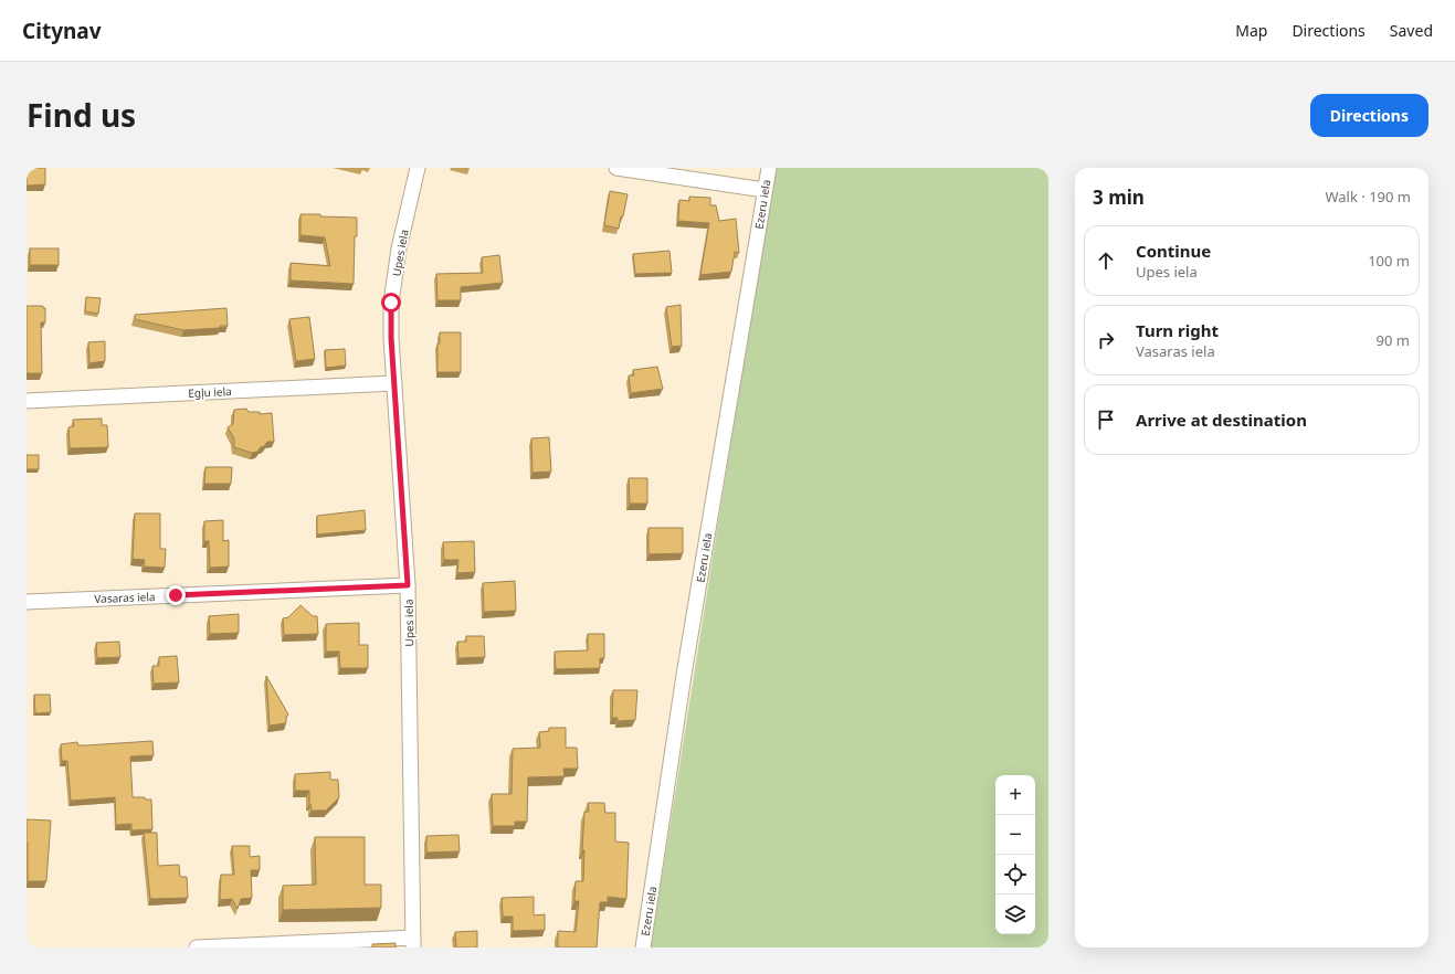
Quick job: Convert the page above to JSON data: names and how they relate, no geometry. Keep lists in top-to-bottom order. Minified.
{"streets":{"street":["Ezeru iela","Upes iela","Egļu iela","Vasaras iela"]},"crossings":[["Upes iela","Egļu iela"],["Upes iela","Vasaras iela"]],"page":{"header":"Citynav","nav":["Map","Directions","Saved"],"title":"Find us","buttons":"Directions","heading":["3 min","Walk · 190 m"],"list":[["Continue","Upes iela","100 m"],["Turn right","Vasaras iela","90 m"],"Arrive at destination"],"map_buttons":["+","−"]}}
